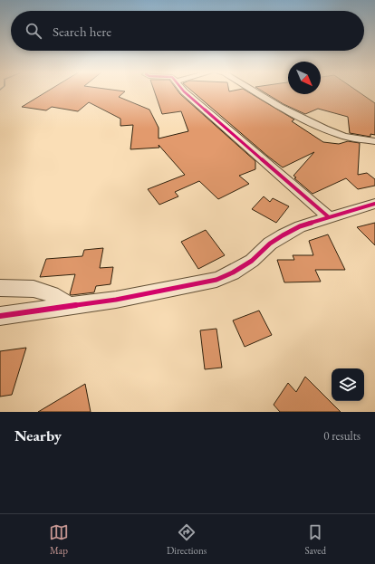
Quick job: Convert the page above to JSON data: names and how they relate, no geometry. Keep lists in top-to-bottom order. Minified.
{"north":"bottom right","page":{"search":"Search here","heading":["Nearby","0 results"],"nav":["Map","Directions","Saved"]}}
